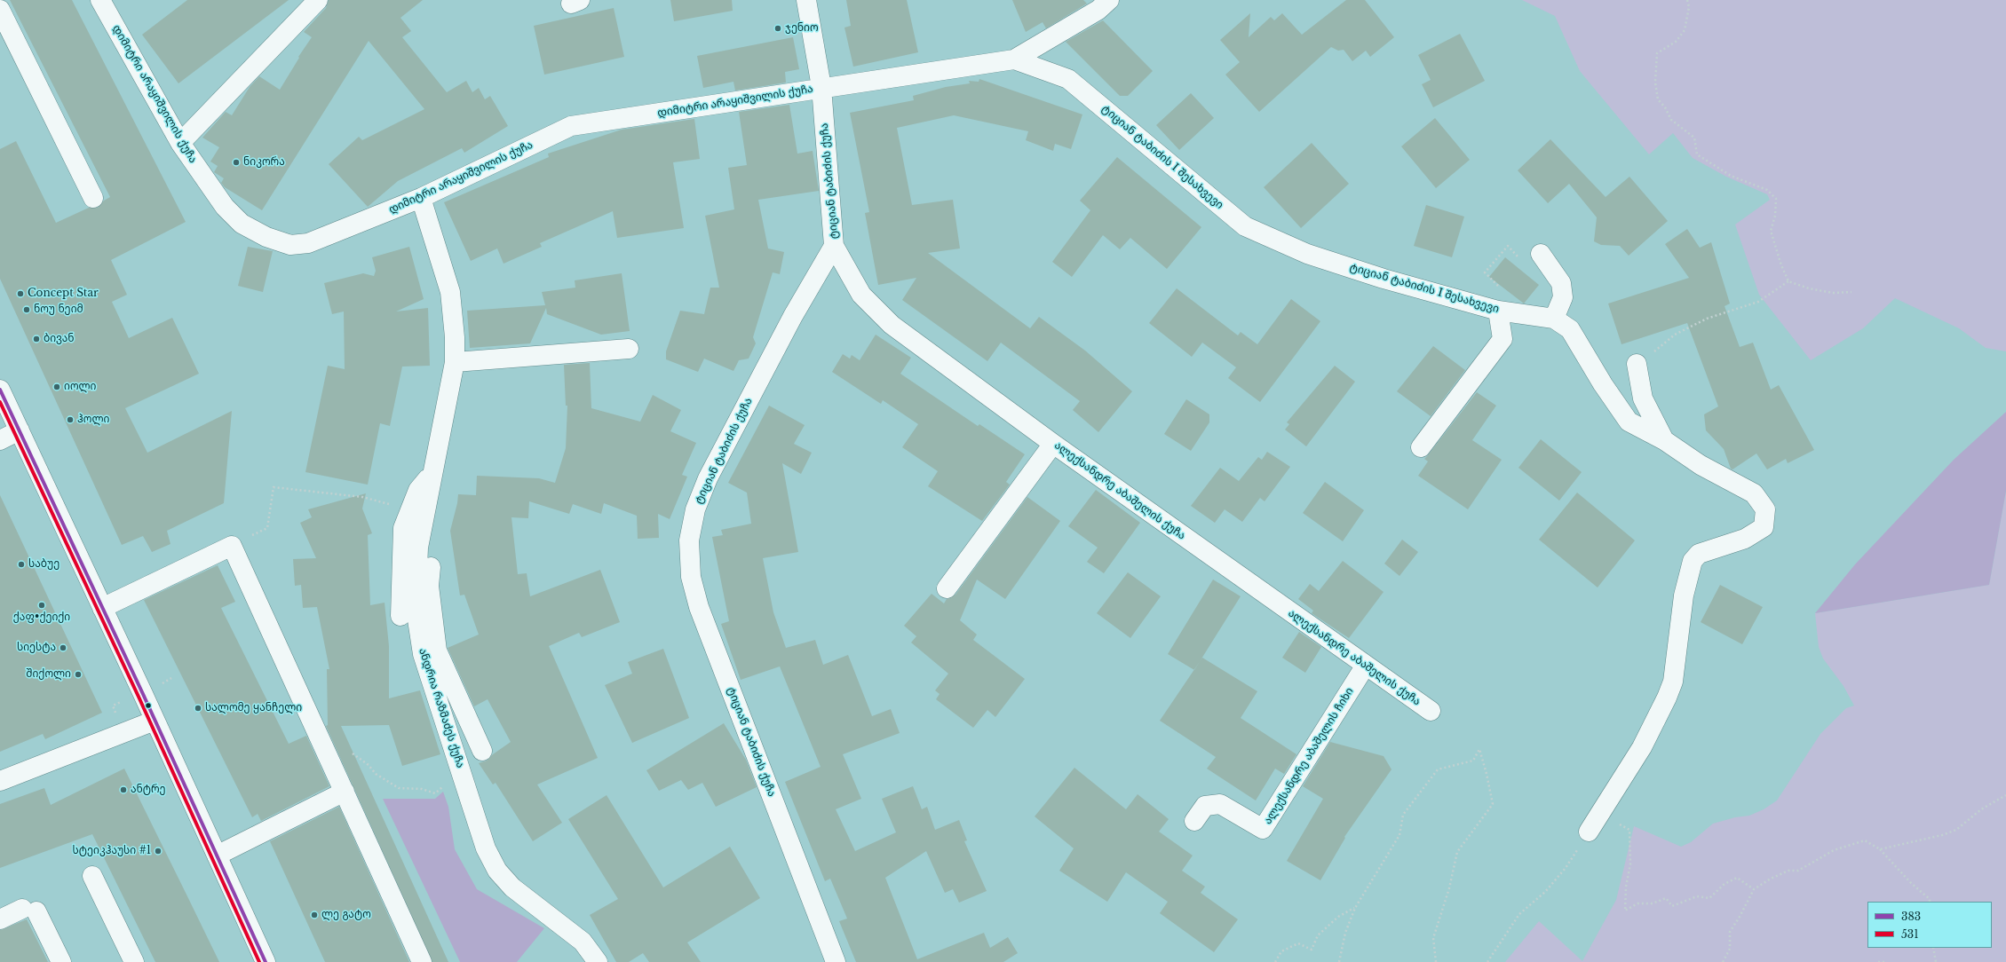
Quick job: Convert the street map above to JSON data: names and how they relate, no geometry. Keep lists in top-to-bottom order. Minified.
{"streets":{"street":["დიმიტრი არაყიშვილის ქუჩა","ტიციან ტაბიძის I შესახვევი","ტიციან ტაბიძის ქუჩა","ალექსანდრე აბაშელის ქუჩა","ანდრია რაზმაძეს ქუჩა","ალექსანდრე აბაშელის ჩიხი"]},"crossings":[["დიმიტრი არაყიშვილის ქუჩა","ტიციან ტაბიძის I შესახვევი"],["დიმიტრი არაყიშვილის ქუჩა","ტიციან ტაბიძის ქუჩა"],["დიმიტრი არაყიშვილის ქუჩა","ანდრია რაზმაძეს ქუჩა"],["ტიციან ტაბიძის I შესახვევი","ტიციან ტაბიძის ქუჩა"],["ტიციან ტაბიძის ქუჩა","ალექსანდრე აბაშელის ქუჩა"],["ალექსანდრე აბაშელის ქუჩა","ალექსანდრე აბაშელის ჩიხი"]],"places":["ჯენიო","ნიკორა","Concept Star","ნოუ ნეიმ","ბივან","იოლი","ჰოლი","საბუე","ქაფ•ქეიქი","სიესტა","შიქოლი","სალომე ყანჩელი","ანტრე","სტეიკჰაუსი #1","ლე გატო"],"lines":["transit line 383","transit line 531"],"legend":["383","531"]}
